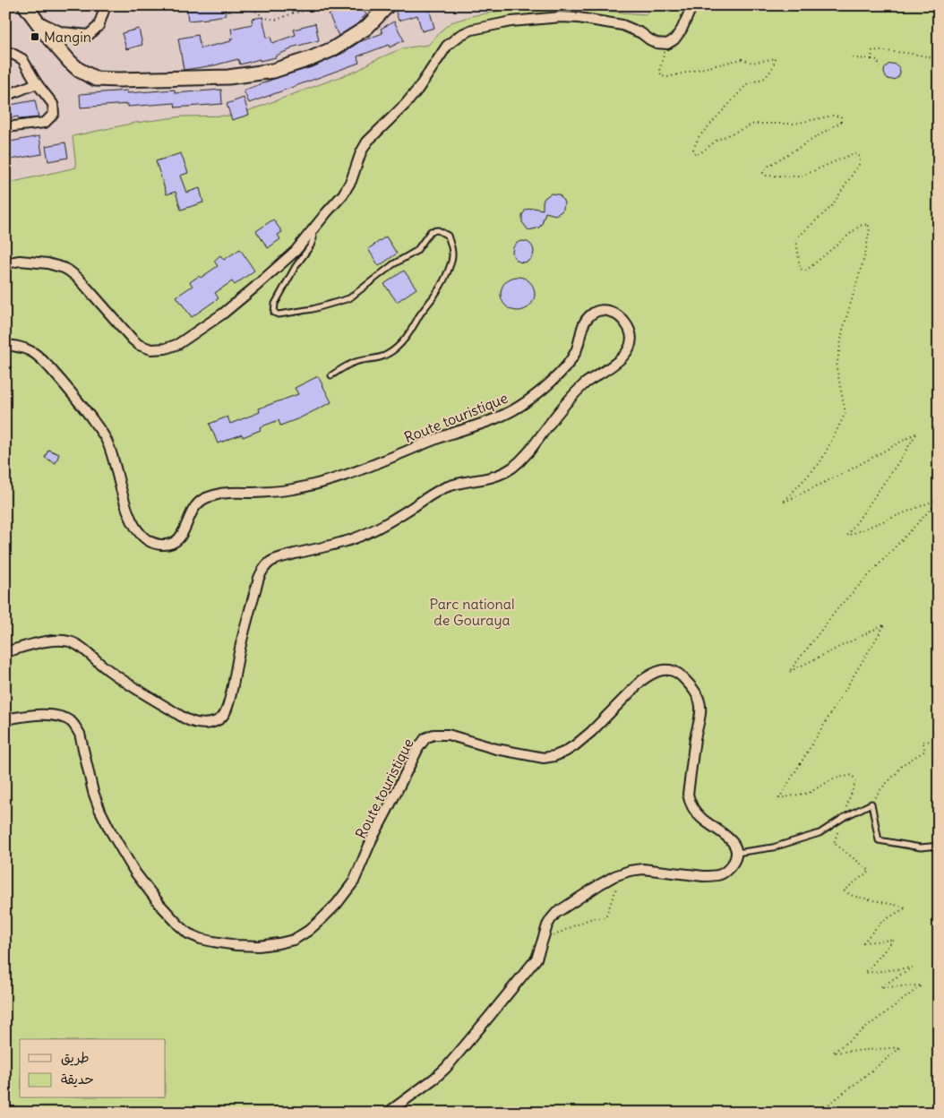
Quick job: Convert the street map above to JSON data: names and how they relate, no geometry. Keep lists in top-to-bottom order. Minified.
{"streets":{"street":["Route touristique"]},"parks":["Parc national de Gouraya"],"places":{"transit":["Mangin"]},"legend":["طريق","حديقة"]}
